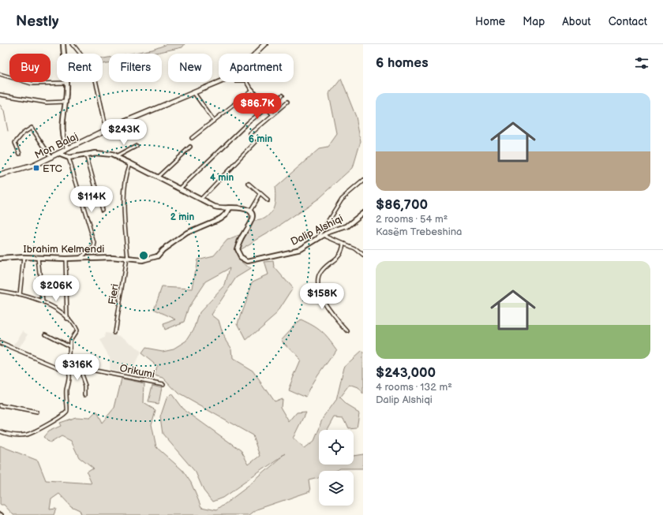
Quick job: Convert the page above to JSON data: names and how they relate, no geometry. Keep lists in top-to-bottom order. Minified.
{"streets":{"main road":["Mon Balaj"],"street":["Dalip Alshiqi","Ibrahim Kelmendi","Fieri","Orikumi"]},"crossings":[["Ibrahim Kelmendi","Fieri"]],"places":{"transit":["ETC"]},"page":{"header":"Nestly","nav":["Home","Map","About","Contact"],"heading":"6 homes","chip":["Buy","Rent","Filters","New","Apartment"],"list":[{"name":"$86,700","note":"2 rooms · 54 m² · Kasëm Trebeshina"},{"name":"$243,000","note":"4 rooms · 132 m² · Dalip Alshiqi"}],"price":["$86.7K","$243K","$114K","$206K","$158K","$316K"]},"rings":["6 min","4 min","2 min"]}
